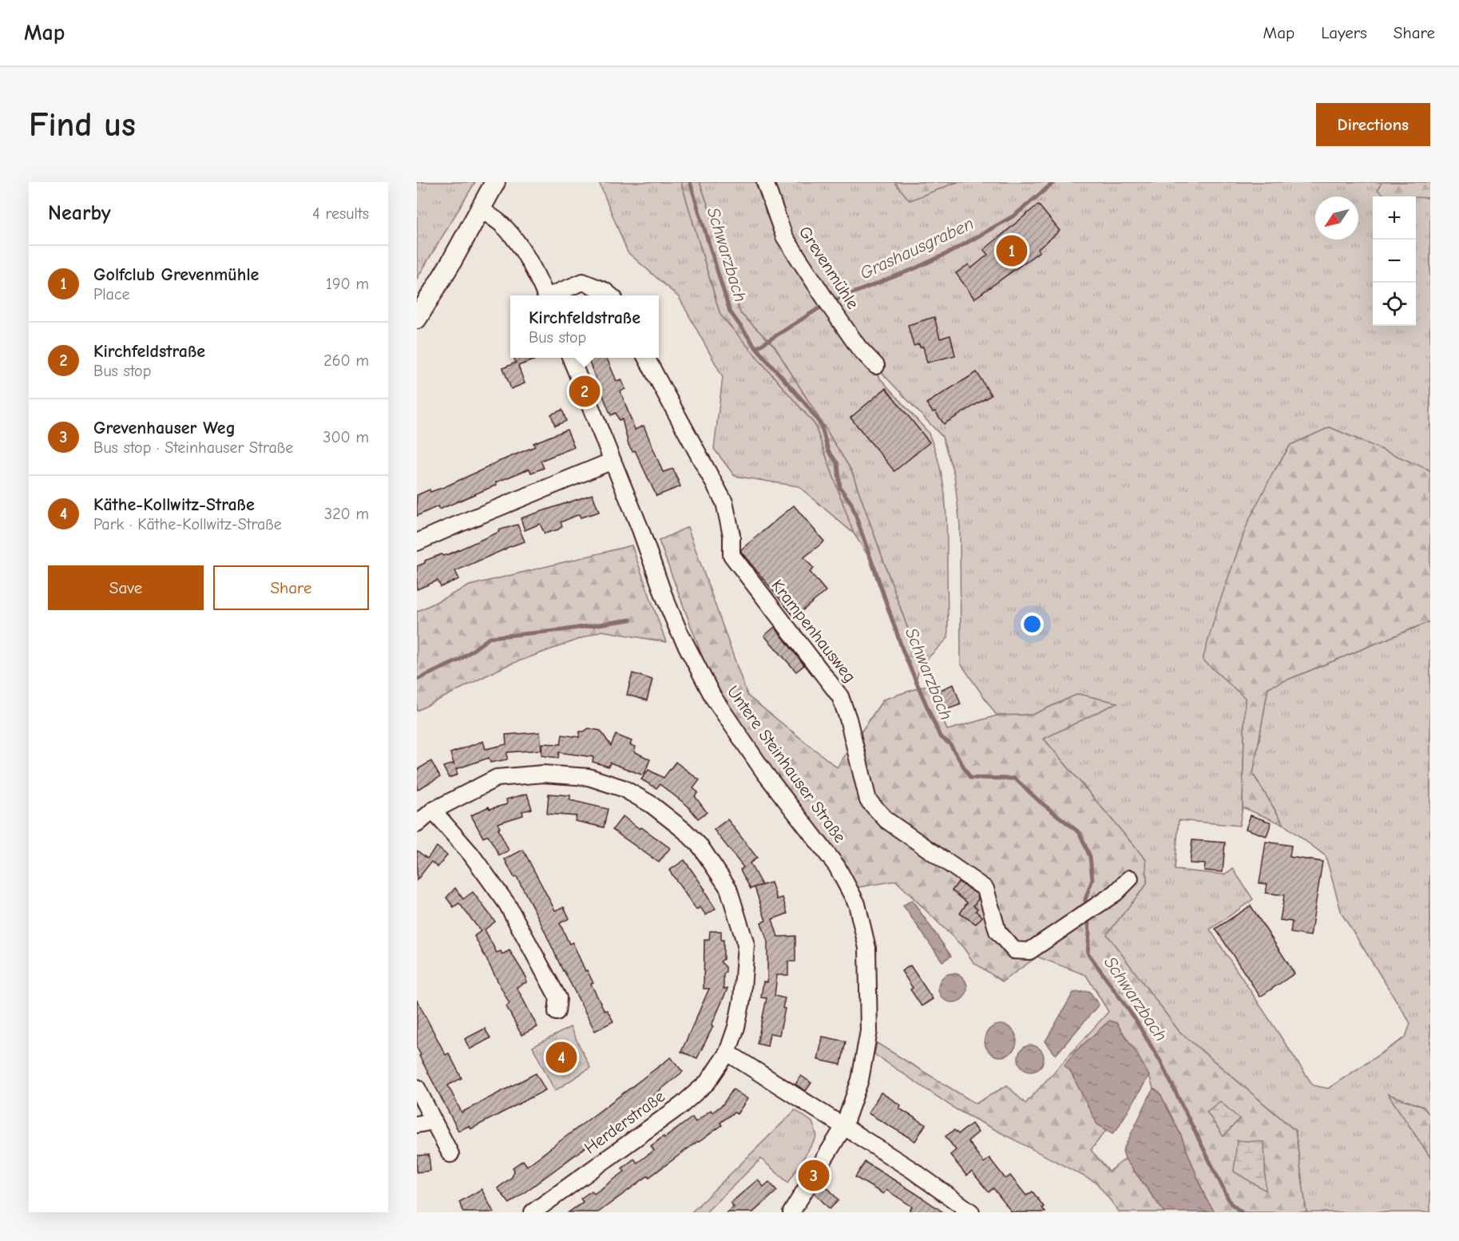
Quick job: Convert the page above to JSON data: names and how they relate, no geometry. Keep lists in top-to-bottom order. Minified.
{"streets":{"street":["Grevenmühle","Krampenhausweg","Untere Steinhauser Straße","Herderstraße"]},"water":["Grashausgraben","Schwarzbach"],"north":"bottom left","page":{"header":"Map","nav":["Map","Layers","Share"],"buttons":["Directions",["Save","Share"]],"title":"Find us","heading":["Nearby","4 results"],"map_buttons":["+","−"],"pins":["1","2","4","3"],"list":[{"mark":"1","name":"Golfclub Grevenmühle","note":"Place","value":"190 m"},{"mark":"2","name":"Kirchfeldstraße","note":"Bus stop","value":"260 m"},{"mark":"3","name":"Grevenhauser Weg","note":"Bus stop · Steinhauser Straße","value":"300 m"},{"mark":"4","name":"Käthe-Kollwitz-Straße","note":"Park · Käthe-Kollwitz-Straße","value":"320 m"}],"popup":["Kirchfeldstraße","Bus stop"]}}
